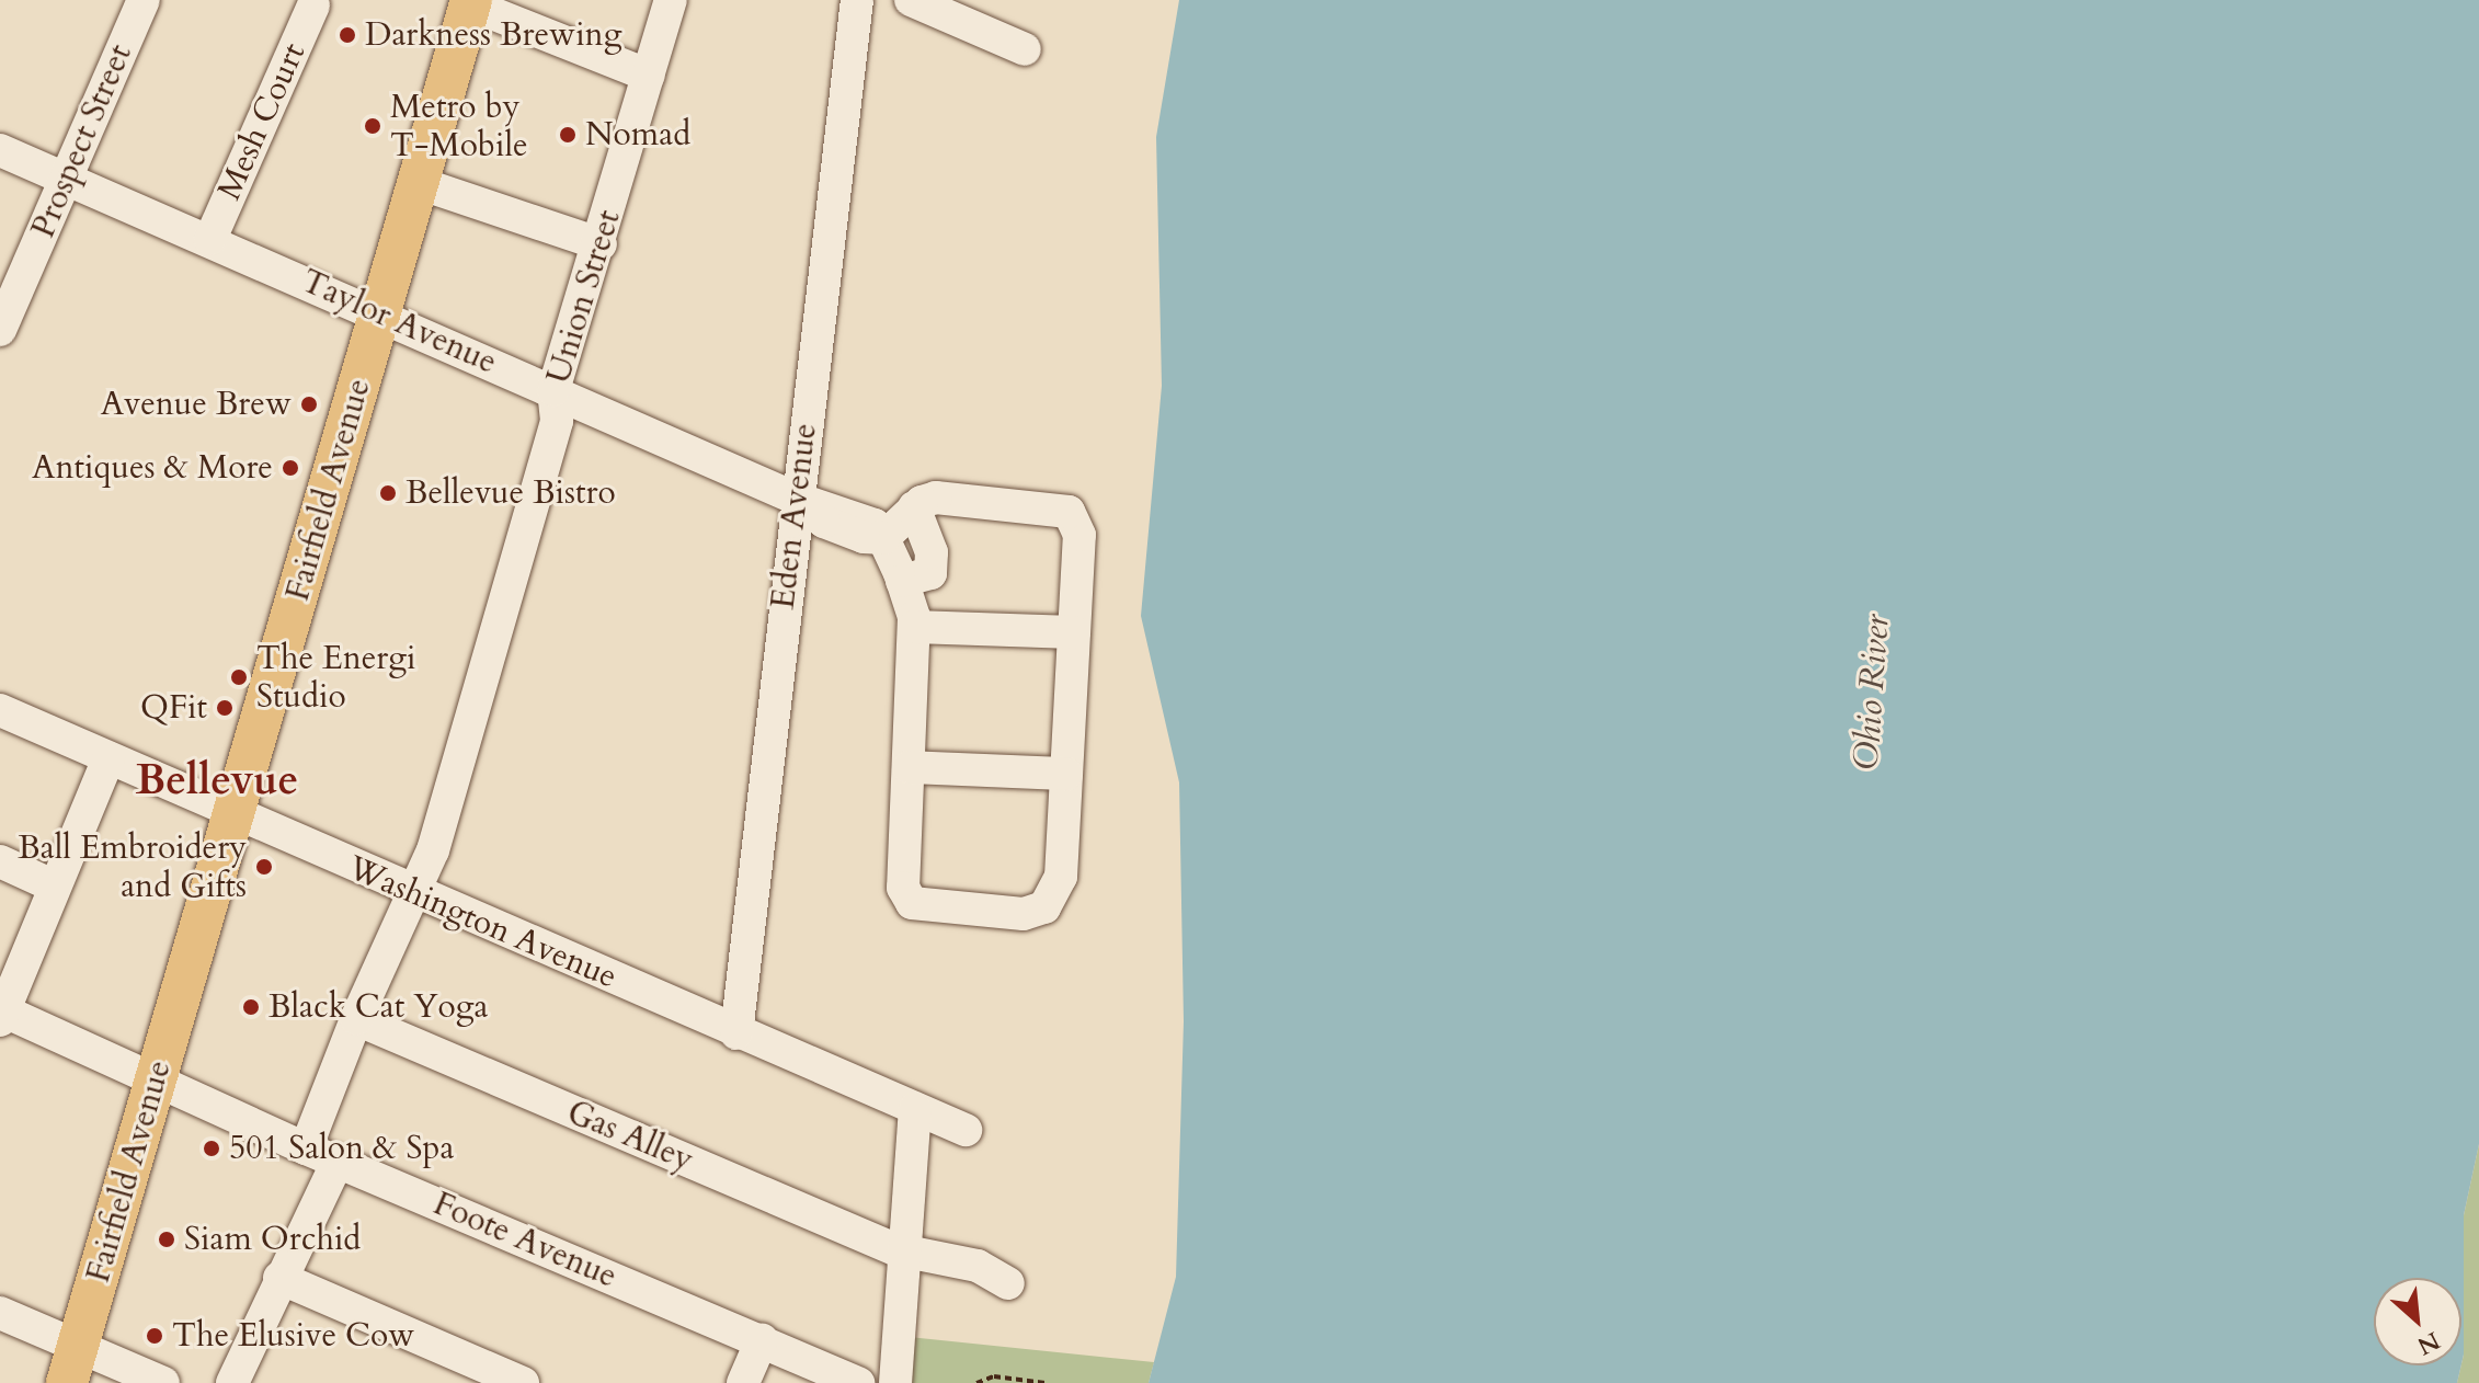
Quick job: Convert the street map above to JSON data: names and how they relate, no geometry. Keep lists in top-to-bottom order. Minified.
{"streets":{"main road":["Fairfield Avenue"],"street":["Mesh Court","Prospect Street","Union Street","Taylor Avenue","Eden Avenue","Washington Avenue","Gas Alley","Foote Avenue"]},"crossings":[["Mesh Court","Taylor Avenue"],["Prospect Street","Taylor Avenue"],["Union Street","Taylor Avenue"],["Union Street","Washington Avenue"],["Union Street","Gas Alley"],["Union Street","Foote Avenue"],["Taylor Avenue","Fairfield Avenue"],["Taylor Avenue","Eden Avenue"],["Fairfield Avenue","Washington Avenue"],["Fairfield Avenue","Foote Avenue"],["Eden Avenue","Washington Avenue"]],"districts":["Bellevue"],"water":["Ohio River"],"places":["Darkness Brewing","Metro by T-Mobile","Nomad","Avenue Brew","Antiques & More","Bellevue Bistro","The Energi Studio","QFit","Ball Embroidery and Gifts","Black Cat Yoga","501 Salon & Spa","Siam Orchid","The Elusive Cow"],"north":"bottom right"}
